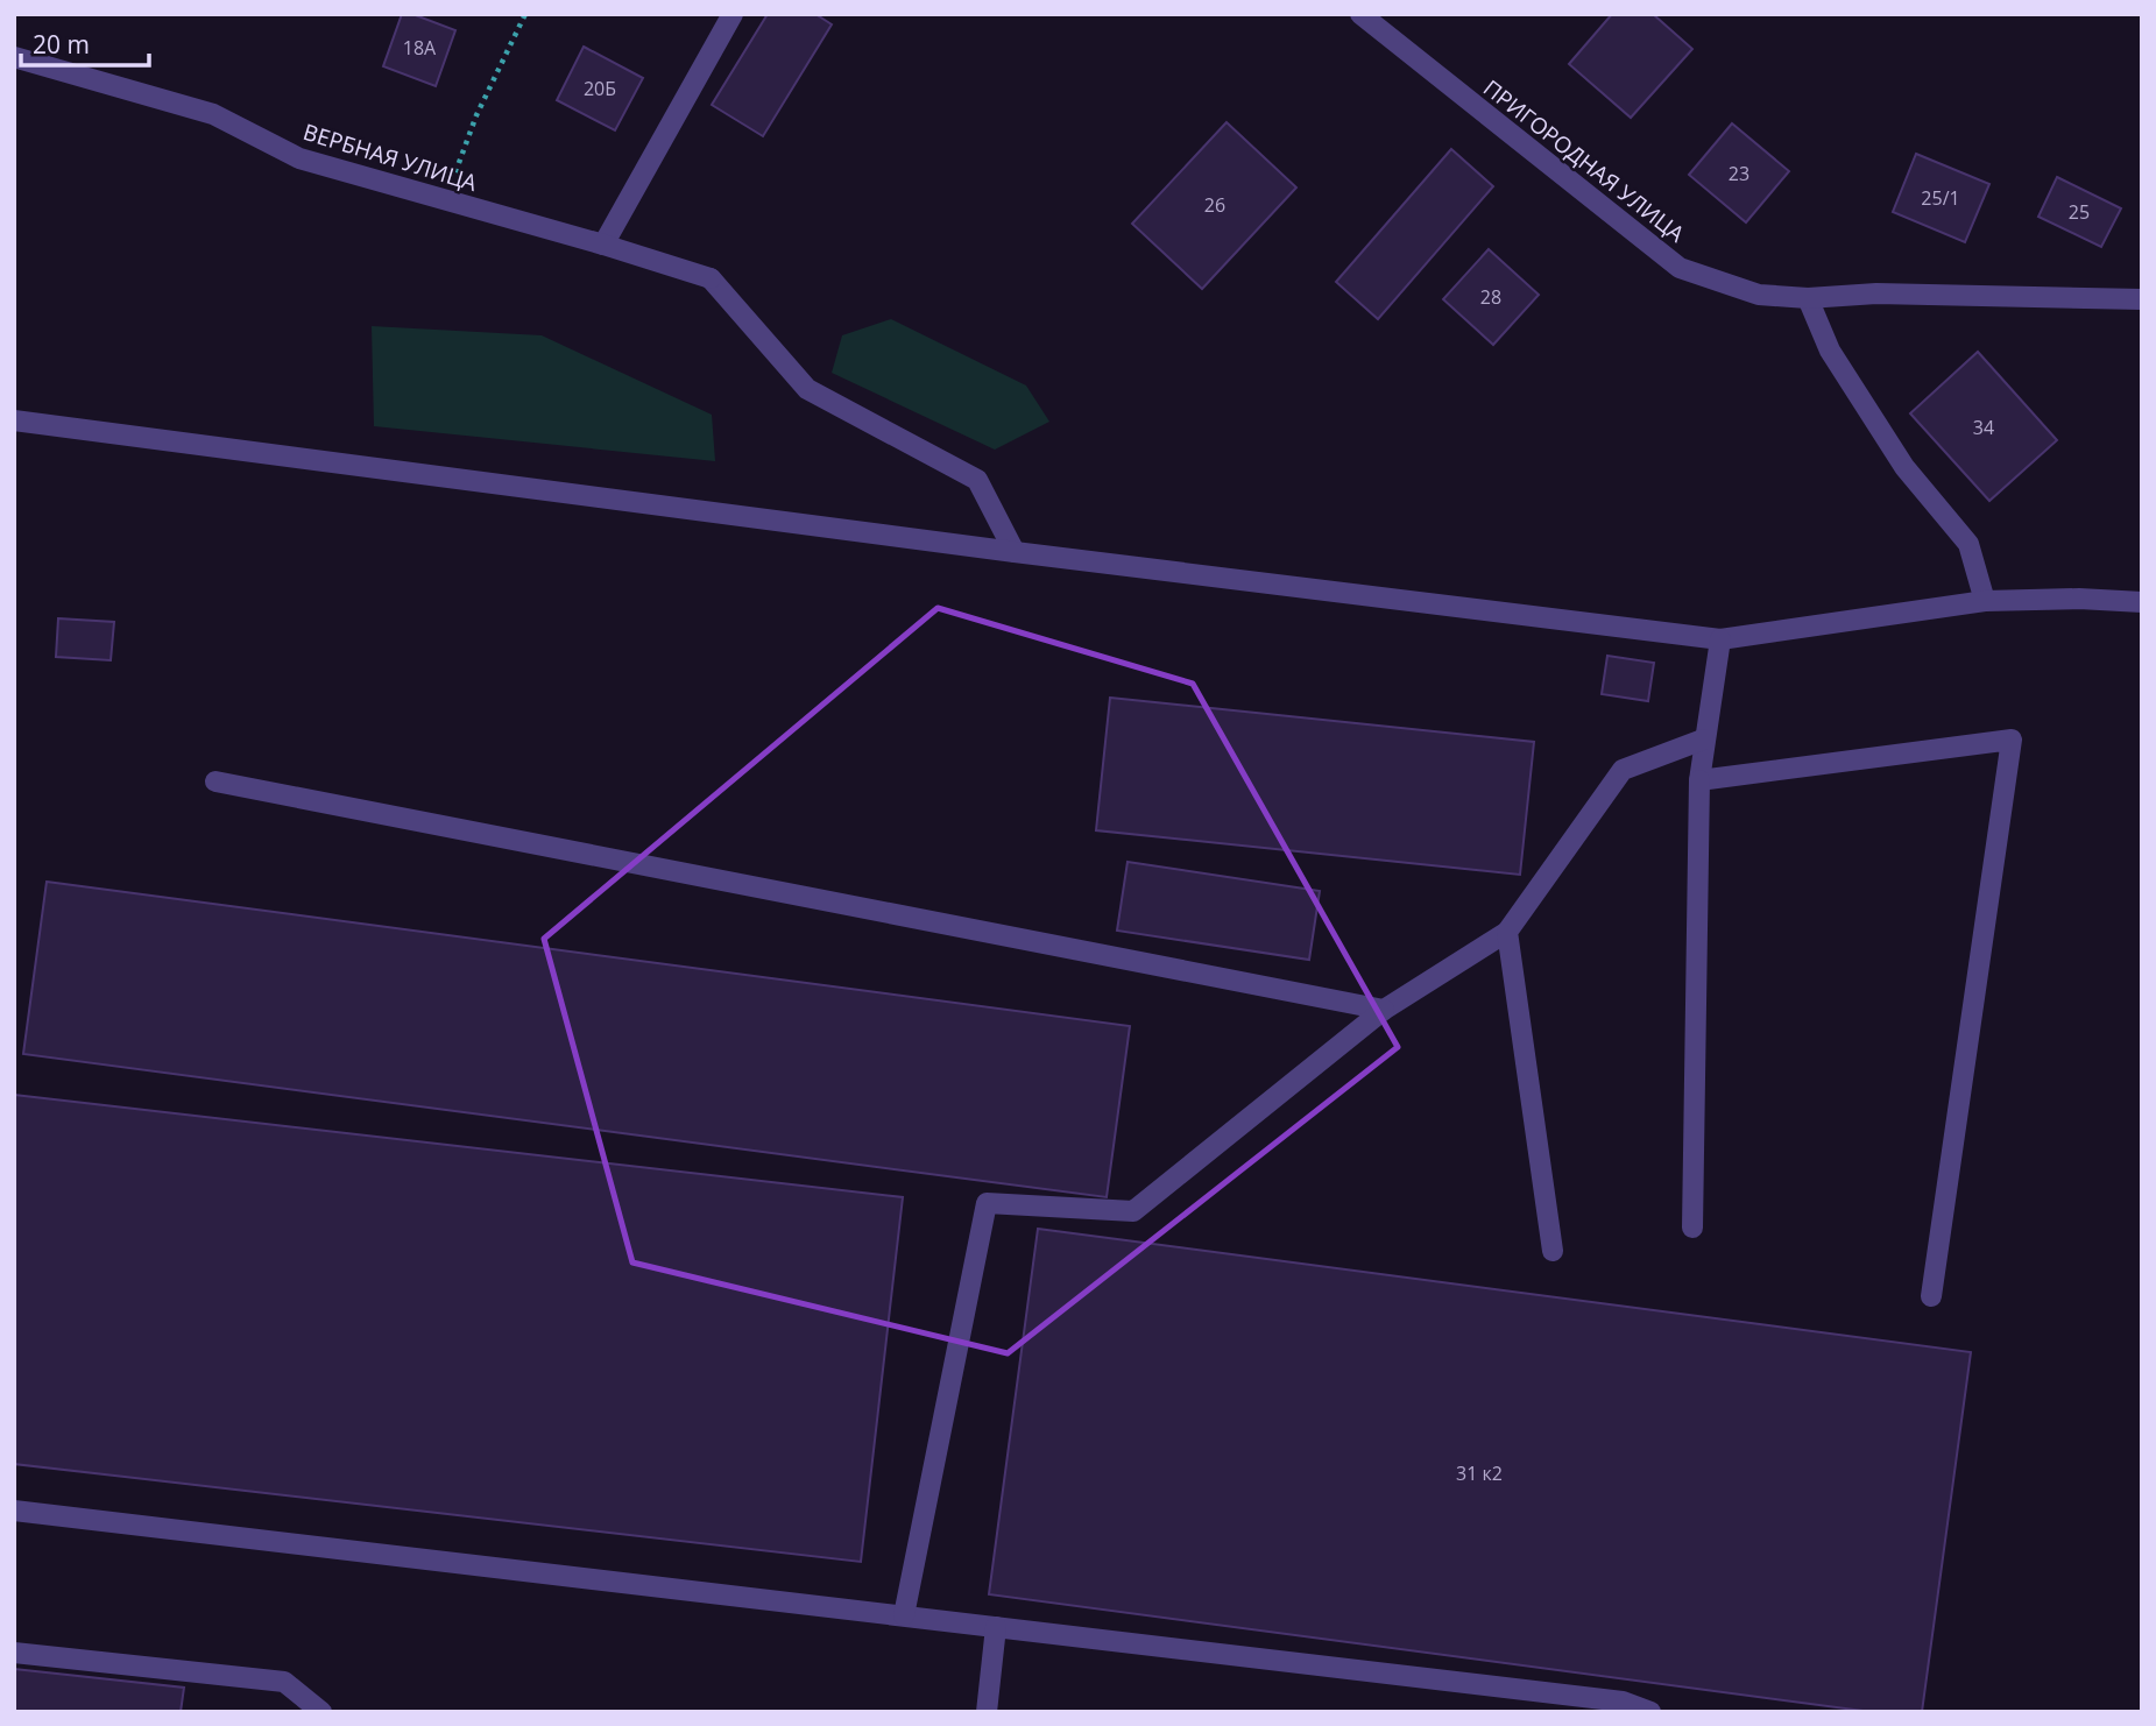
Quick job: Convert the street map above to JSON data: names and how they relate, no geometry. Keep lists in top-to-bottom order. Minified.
{"streets":{"street":["ВЕРБНАЯ УЛИЦА","ПРИГОРОДНАЯ УЛИЦА"]},"house_numbers":["18А","20Б","23","25/1","26","25","28","34","31 к2"],"scale_bar":"20 m"}
